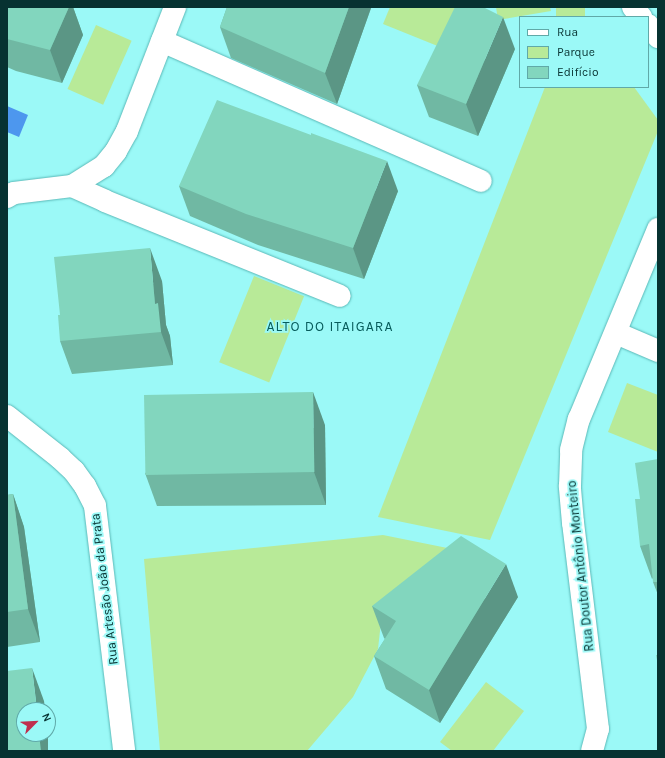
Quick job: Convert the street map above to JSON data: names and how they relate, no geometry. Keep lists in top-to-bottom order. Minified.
{"streets":{"street":["Rua Doutor Antônio Monteiro","Rua Artesão João da Prata"]},"districts":["ALTO DO ITAIGARA"],"legend":["Rua","Parque","Edifício"],"north":"top right"}
